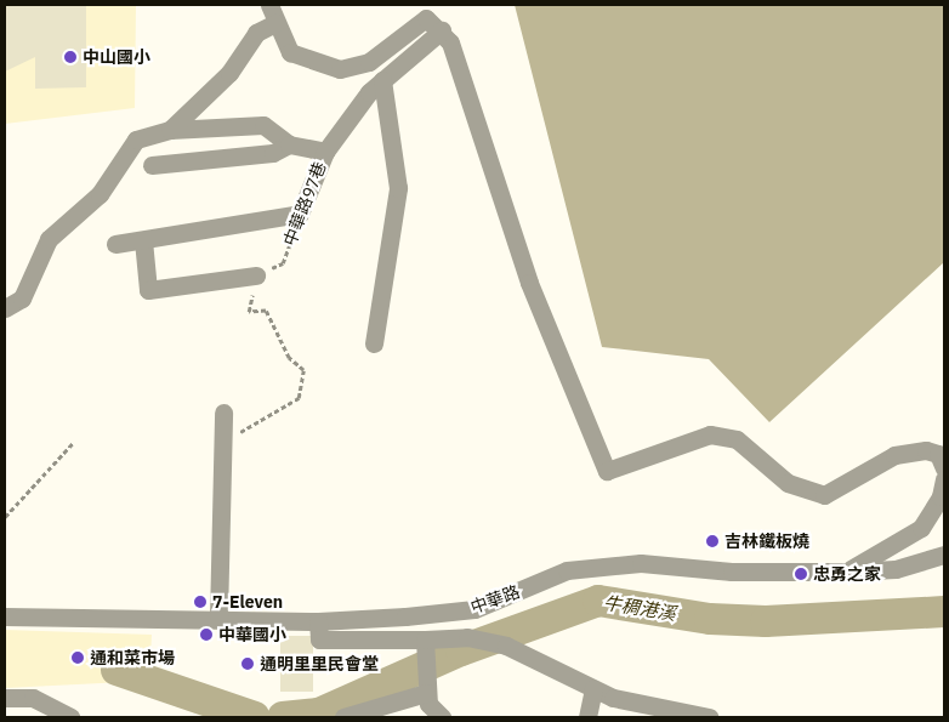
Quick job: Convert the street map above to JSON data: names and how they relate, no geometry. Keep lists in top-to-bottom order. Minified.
{"streets":{"street":["中華路97巷","中華路"]},"water":["牛稠港溪"],"places":["中山國小","吉林鐵板燒","忠勇之家","7-Eleven","中華國小","通和菜市場","通明里里民會堂"]}
